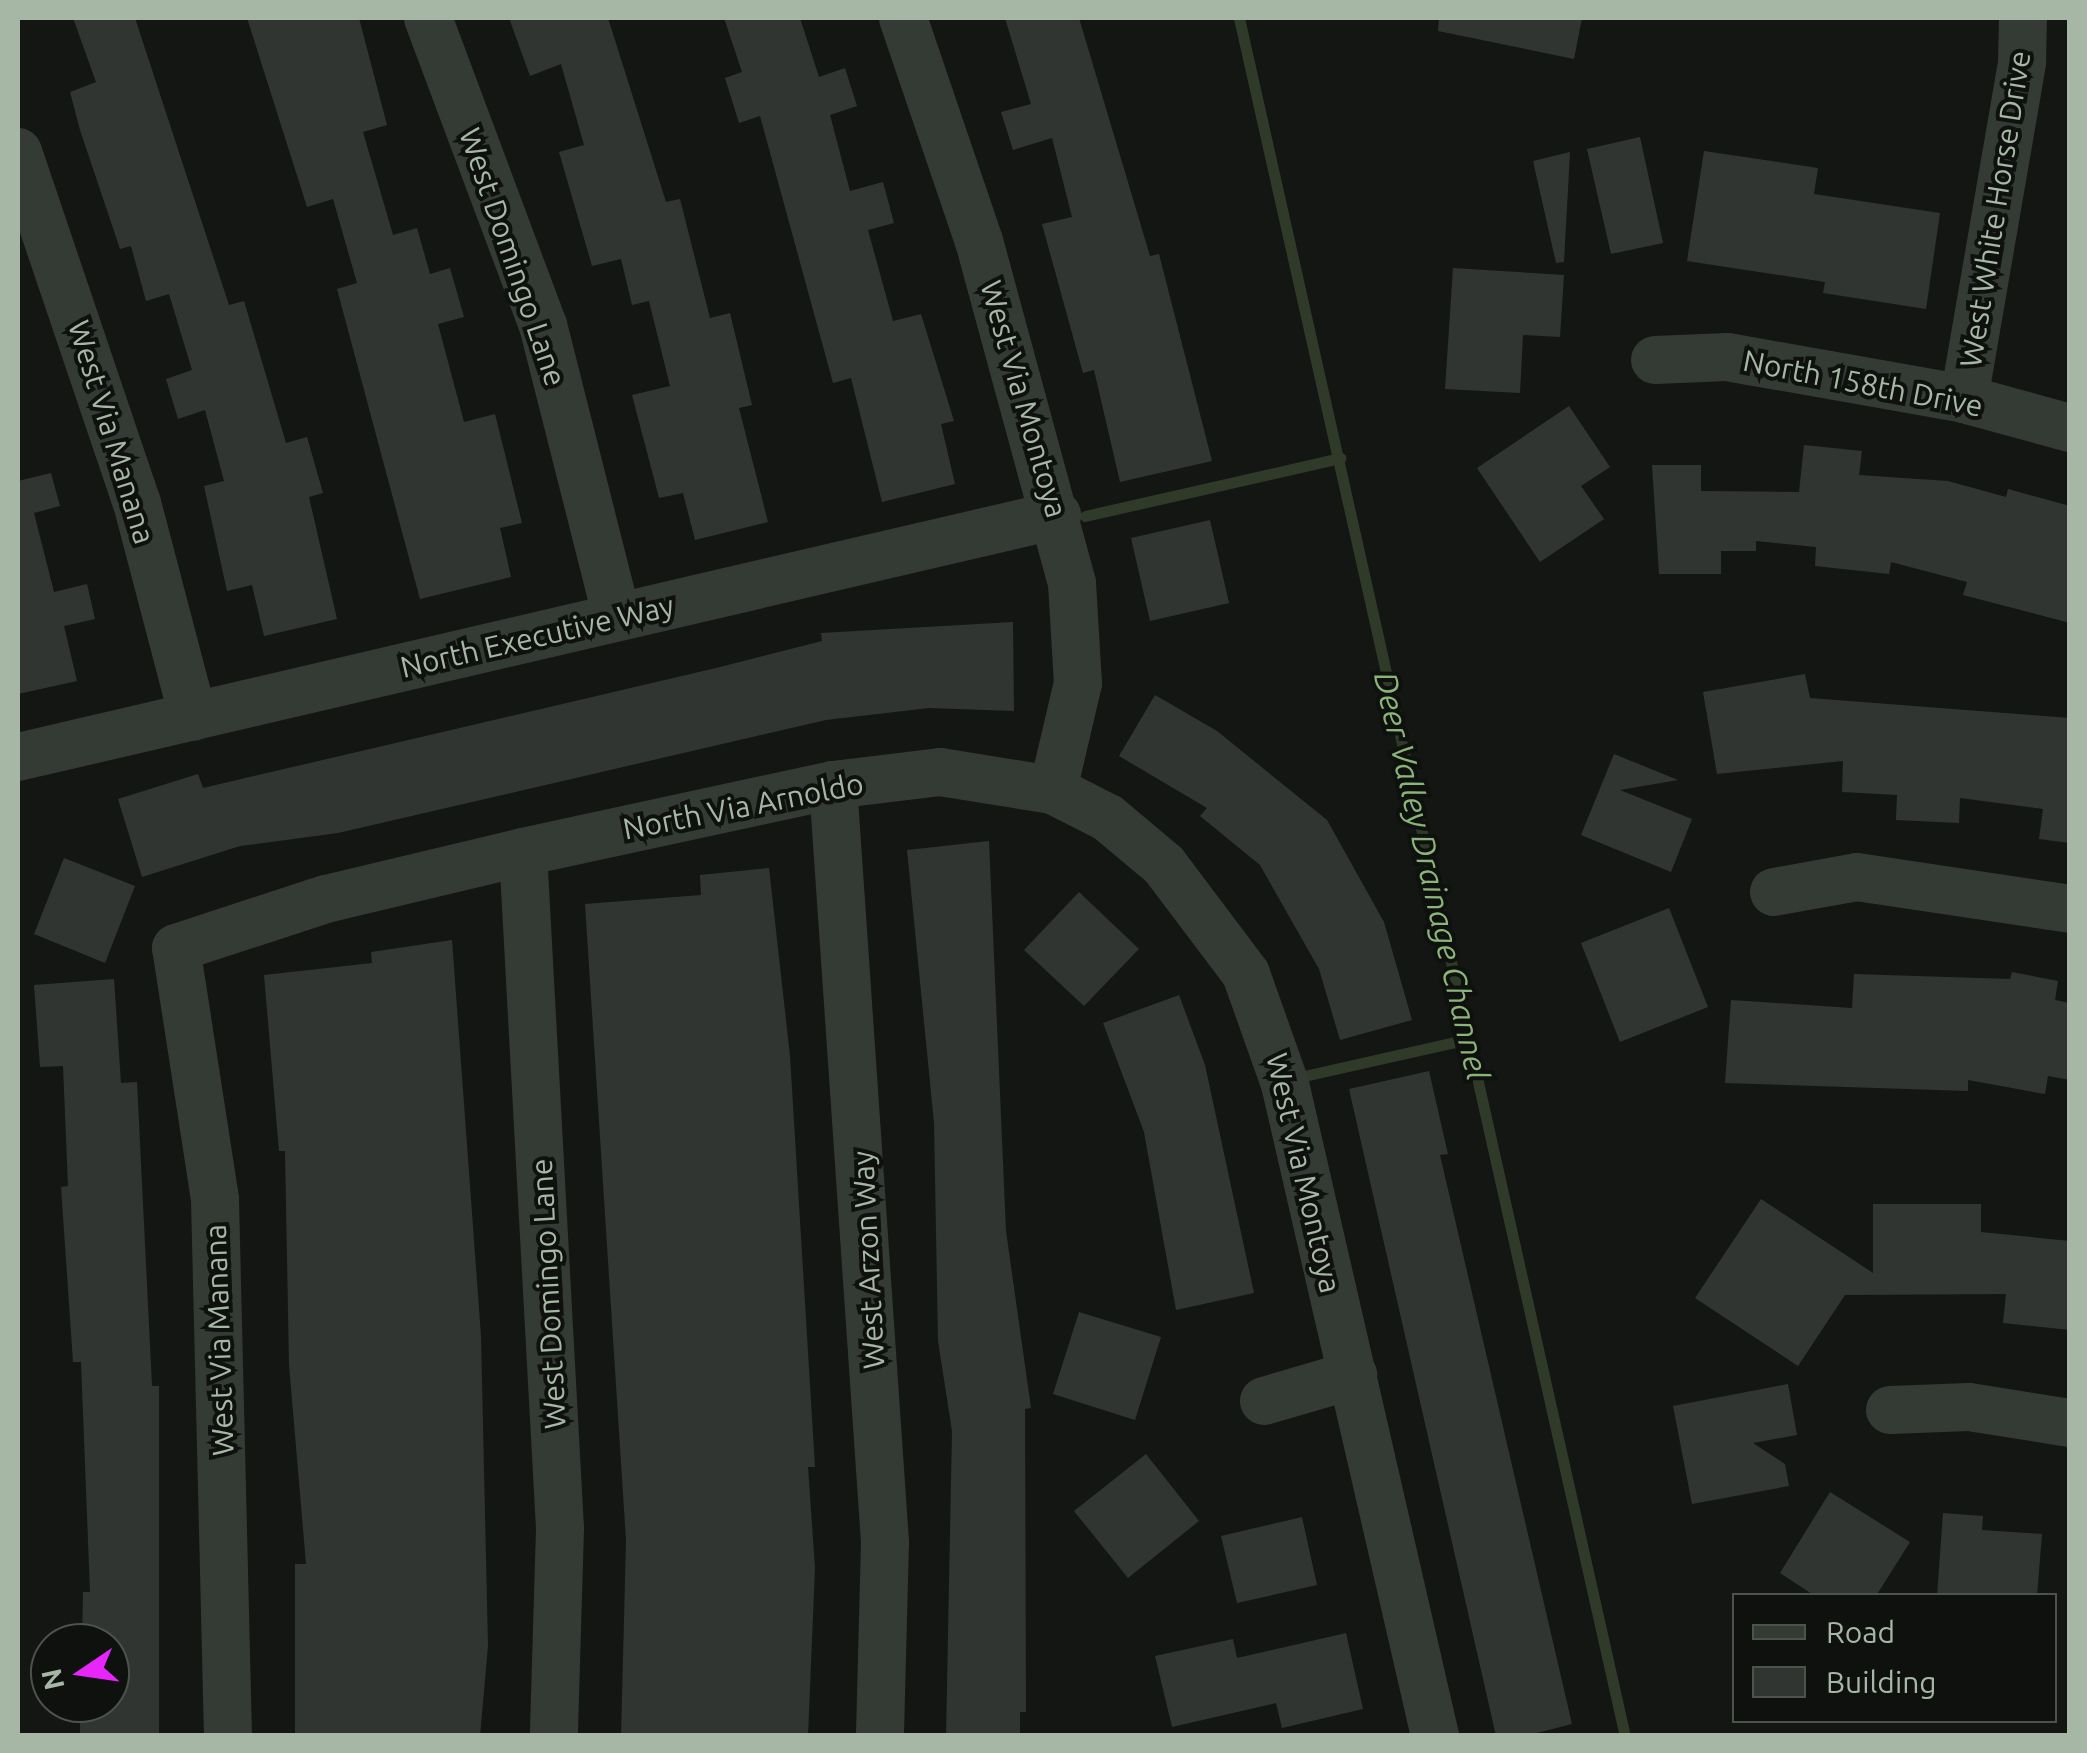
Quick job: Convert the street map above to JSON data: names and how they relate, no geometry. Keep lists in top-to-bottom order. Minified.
{"streets":{"street":["West White Horse Drive","West Domingo Lane","North 158th Drive","West Via Montoya","West Via Manana","North Executive Way","North Via Arnoldo","West Arzon Way"]},"crossings":[["West White Horse Drive","North 158th Drive"],["West Domingo Lane","North Executive Way"],["West Domingo Lane","North Via Arnoldo"],["West Via Montoya","North Executive Way"],["West Via Montoya","North Via Arnoldo"],["West Via Manana","North Executive Way"],["West Via Manana","North Via Arnoldo"],["North Via Arnoldo","West Arzon Way"]],"water":["Deer Valley Drainage Channel"],"legend":["Road","Building"],"north":"left"}
